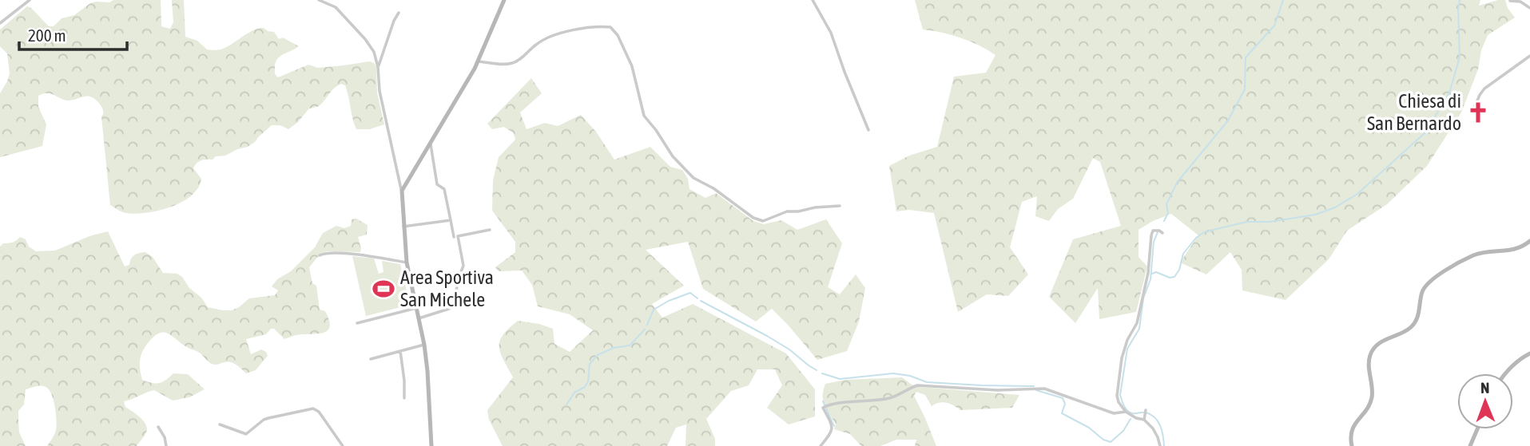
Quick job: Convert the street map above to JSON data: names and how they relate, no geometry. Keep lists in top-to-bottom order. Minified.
{"places":{"church":["Chiesa di San Bernardo"],"sports":["Area Sportiva San Michele"]},"scale_bar":"200 m","north":"top"}
